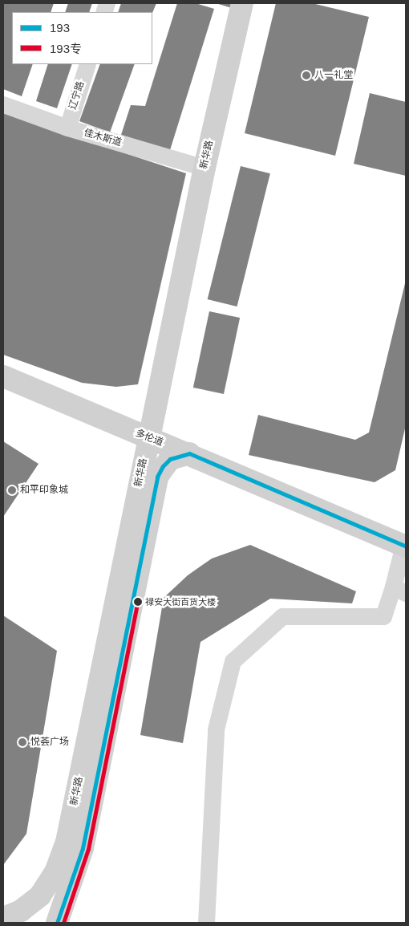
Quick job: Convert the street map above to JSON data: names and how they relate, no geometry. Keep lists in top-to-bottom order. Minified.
{"streets":{"street":["辽宁路","佳木斯道","新华路","多伦道"]},"crossings":[["辽宁路","佳木斯道"],["佳木斯道","新华路"],["新华路","多伦道"]],"places":["八一礼堂","和平印象城","禄安大街百货大楼","悦荟广场"],"lines":["transit line 193","transit line 193专"],"legend":["193","193专"]}
